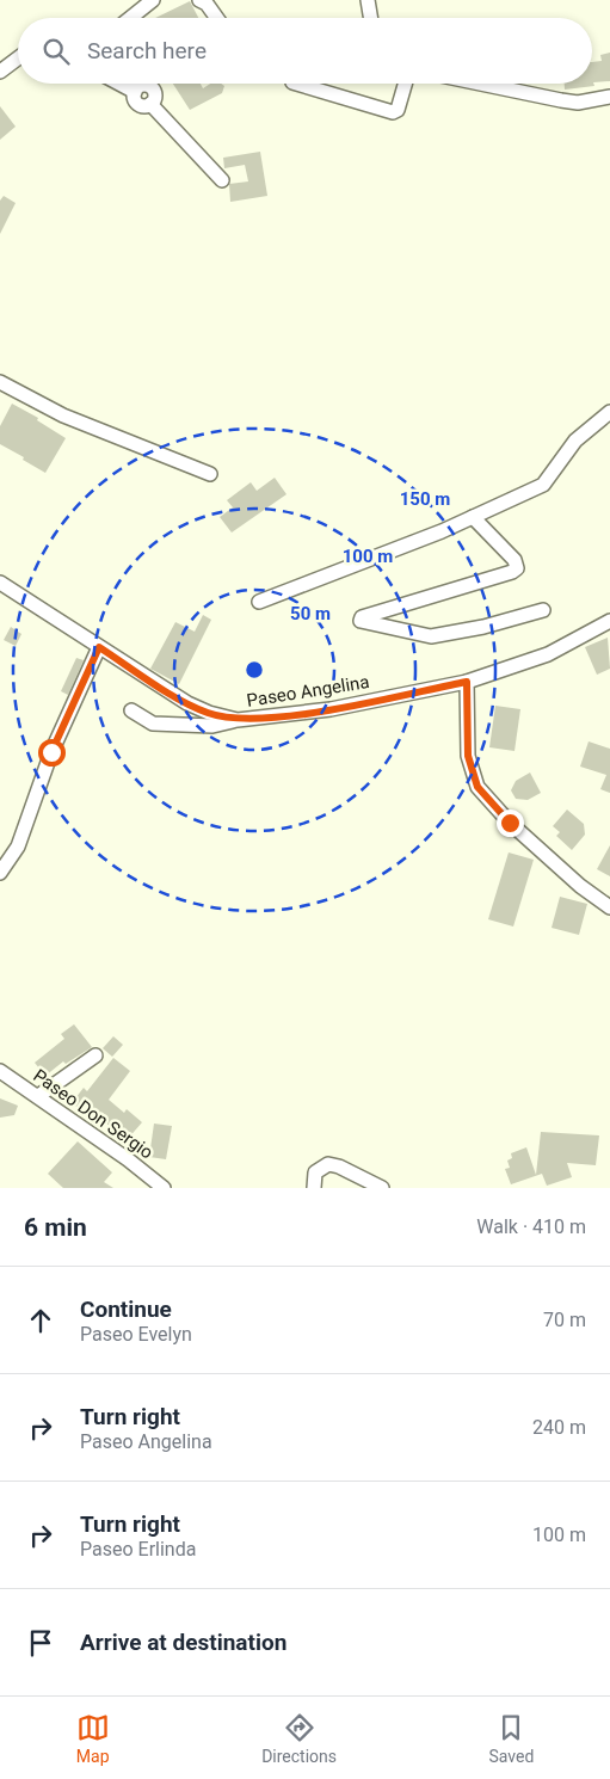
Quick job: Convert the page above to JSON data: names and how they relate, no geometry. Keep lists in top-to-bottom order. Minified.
{"streets":{"street":["Paseo Angelina","Paseo Don Sergio"]},"page":{"search":"Search here","heading":["6 min","Walk · 410 m"],"list":[["Continue","Paseo Evelyn","70 m"],["Turn right","Paseo Angelina","240 m"],["Turn right","Paseo Erlinda","100 m"],"Arrive at destination"],"nav":["Map","Directions","Saved"]},"rings":["150 m","100 m","50 m"]}
